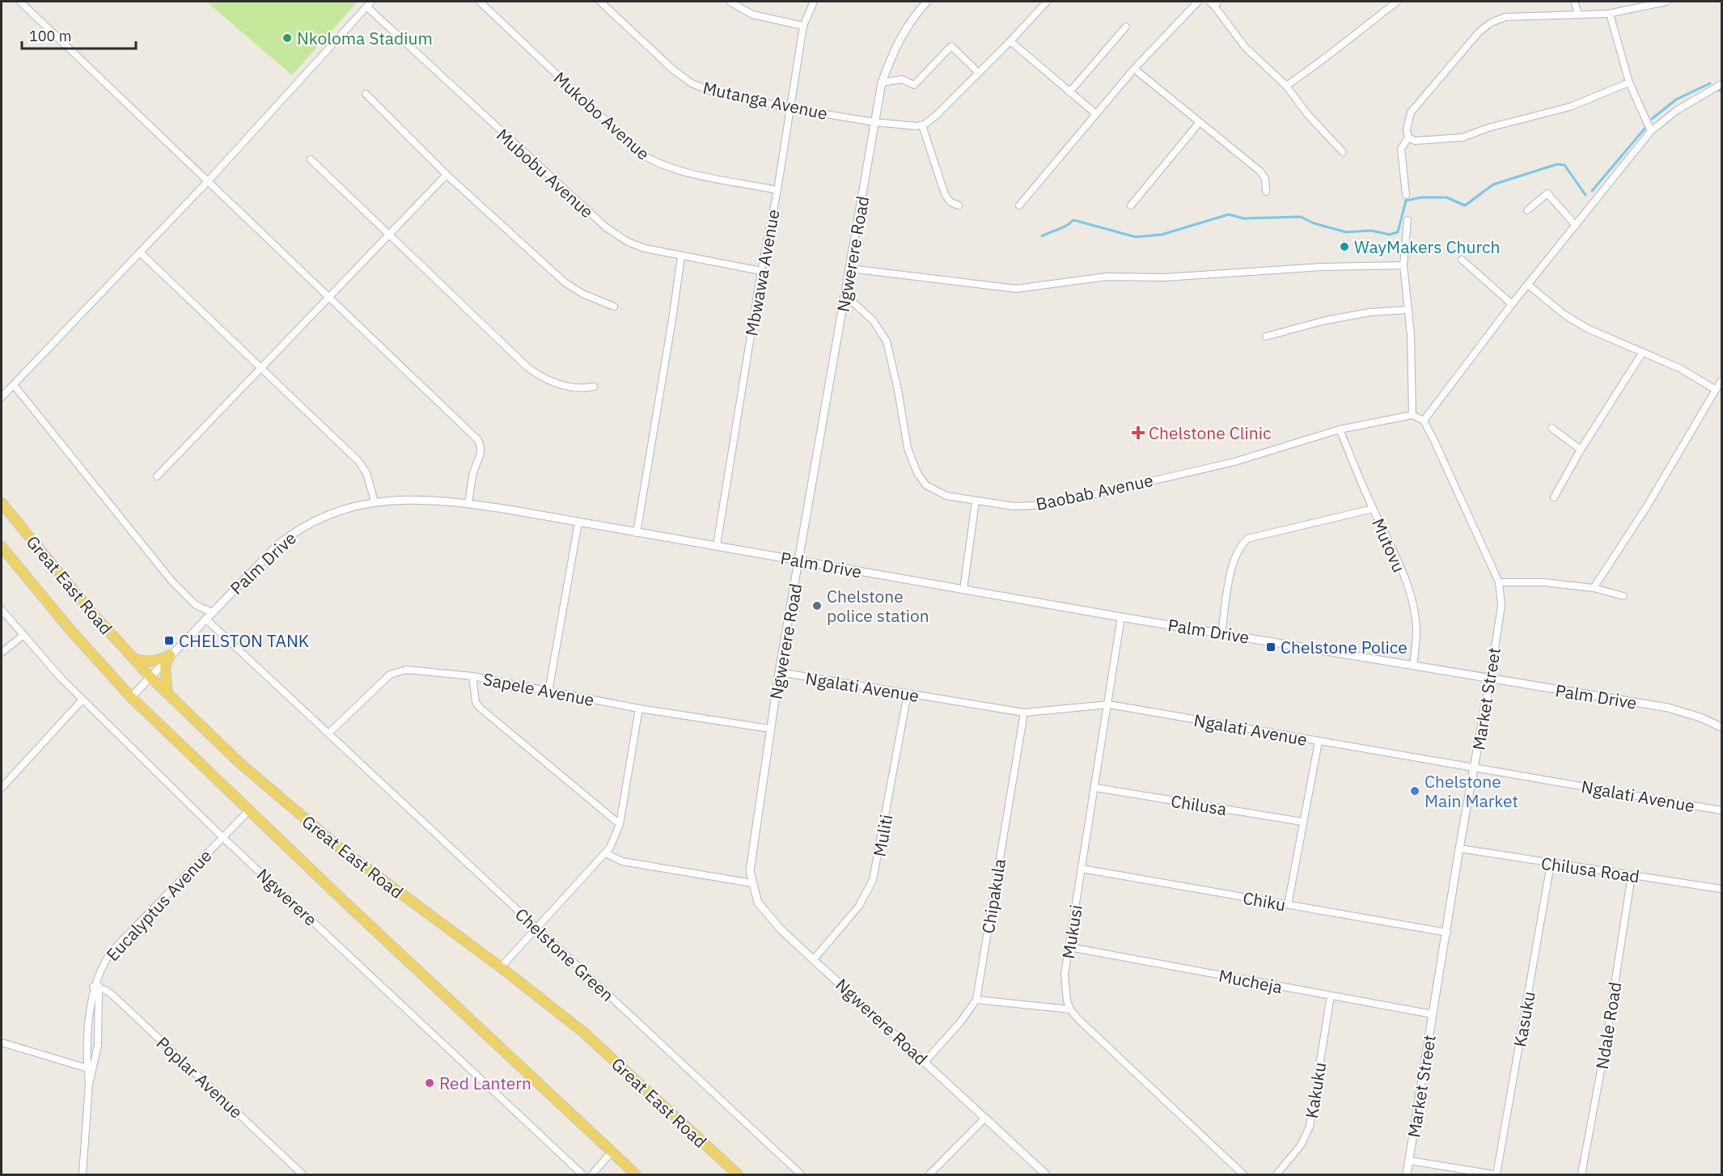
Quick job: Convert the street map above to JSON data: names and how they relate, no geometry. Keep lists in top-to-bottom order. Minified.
{"streets":{"main road":["Great East Road"],"street":["Mutanga Avenue","Mukobo Avenue","Mubobu Avenue","Ngwerere Road","Mbwawa Avenue","Baobab Avenue","Mutovu","Palm Drive","Ngalati Avenue","Sapele Avenue","Market Street","Chilusa","Muliti","Chilusa Road","Chipakula","Ngwerere","Chiku","Eucalyptus Avenue","Mukusi","Chelstone Green","Mucheja","Kasuku","Ndale Road","Poplar Avenue","Kakuku"]},"crossings":[["Mutanga Avenue","Ngwerere Road"],["Mutanga Avenue","Mbwawa Avenue"],["Mukobo Avenue","Mbwawa Avenue"],["Mubobu Avenue","Mbwawa Avenue"],["Ngwerere Road","Baobab Avenue"],["Ngwerere Road","Palm Drive"],["Ngwerere Road","Ngalati Avenue"],["Ngwerere Road","Sapele Avenue"],["Ngwerere Road","Muliti"],["Ngwerere Road","Chipakula"],["Mbwawa Avenue","Palm Drive"],["Baobab Avenue","Mutovu"],["Mutovu","Palm Drive"],["Palm Drive","Great East Road"],["Palm Drive","Market Street"],["Palm Drive","Mukusi"],["Palm Drive","Chelstone Green"],["Great East Road","Eucalyptus Avenue"],["Ngalati Avenue","Market Street"],["Ngalati Avenue","Muliti"],["Ngalati Avenue","Chipakula"],["Ngalati Avenue","Mukusi"],["Sapele Avenue","Chelstone Green"],["Market Street","Chilusa Road"],["Market Street","Chiku"],["Market Street","Mucheja"],["Chilusa","Mukusi"],["Chilusa Road","Kasuku"],["Chilusa Road","Ndale Road"],["Ngwerere","Eucalyptus Avenue"],["Chiku","Mukusi"],["Eucalyptus Avenue","Poplar Avenue"],["Mukusi","Mucheja"],["Mucheja","Kakuku"]],"places":{"other":["Nkoloma Stadium","WayMakers Church","Chelstone police station","Chelstone Main Market","Red Lantern"],"health":["Chelstone Clinic"],"transit":["CHELSTON TANK","Chelstone Police"]},"scale_bar":"100 m"}
